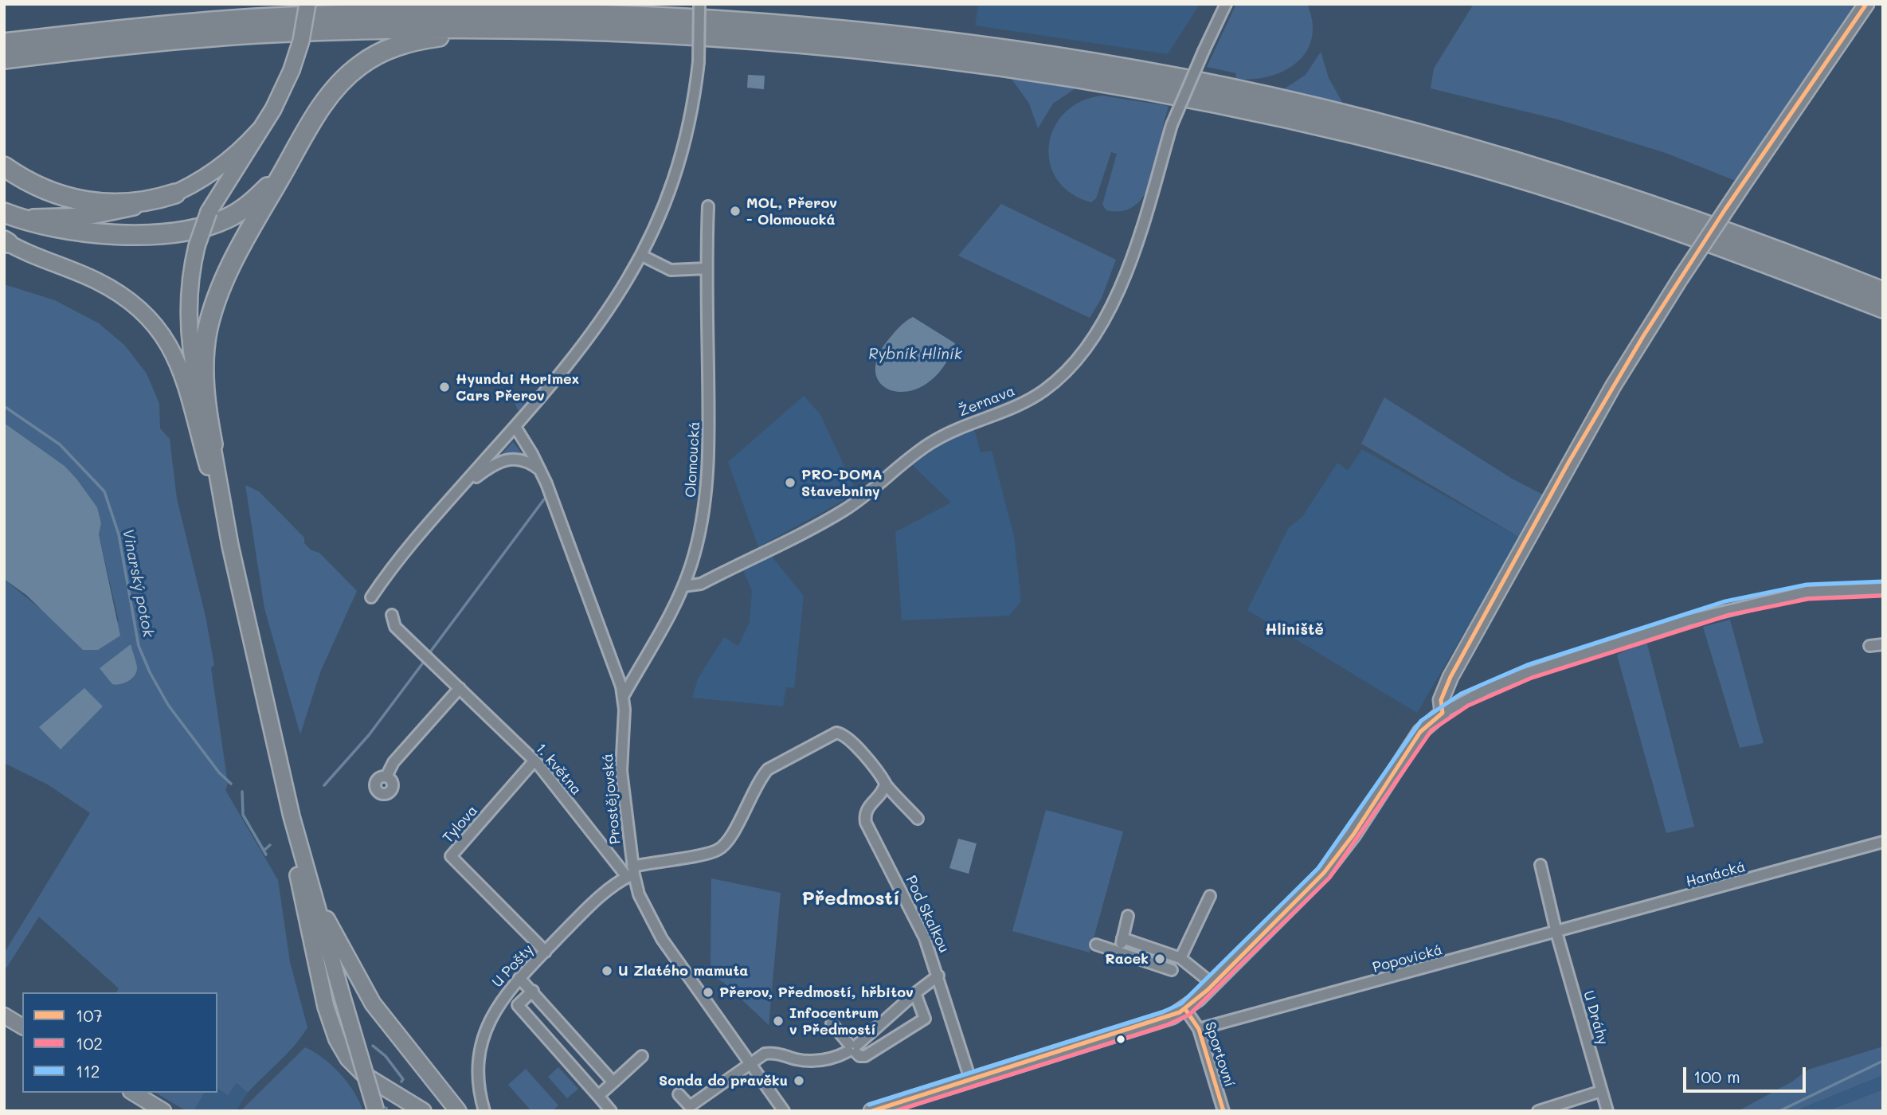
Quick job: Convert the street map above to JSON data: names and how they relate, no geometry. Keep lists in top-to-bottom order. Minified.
{"streets":{"street":["Žernava","Olomoucká","1. května","Prostějovská","Tylova","Hanácká","Pod Skalkou","Popovická","U Pošty","U Dráhy","Sportovní"]},"crossings":[["Žernava","Olomoucká"],["Olomoucká","Prostějovská"],["1. května","Prostějovská"],["1. května","Tylova"],["1. května","U Pošty"],["Prostějovská","U Pošty"],["Tylova","U Pošty"],["Hanácká","Popovická"],["Hanácká","U Dráhy"],["Popovická","U Dráhy"],["Popovická","Sportovní"]],"districts":["Hliniště","Předmostí"],"water":["Rybník Hliník","Vinarský potok"],"places":["MOL, Přerov - Olomoucká","Hyundai Horimex Cars Přerov","PRO-DOMA Stavebniny","Racek","U Zlatého mamuta","Přerov, Předmostí, hřbitov","Infocentrum v Předmostí","Sonda do pravěku"],"lines":["transit line 107","transit line 112","transit line 102"],"legend":["107","102","112"],"scale_bar":"100 m"}
